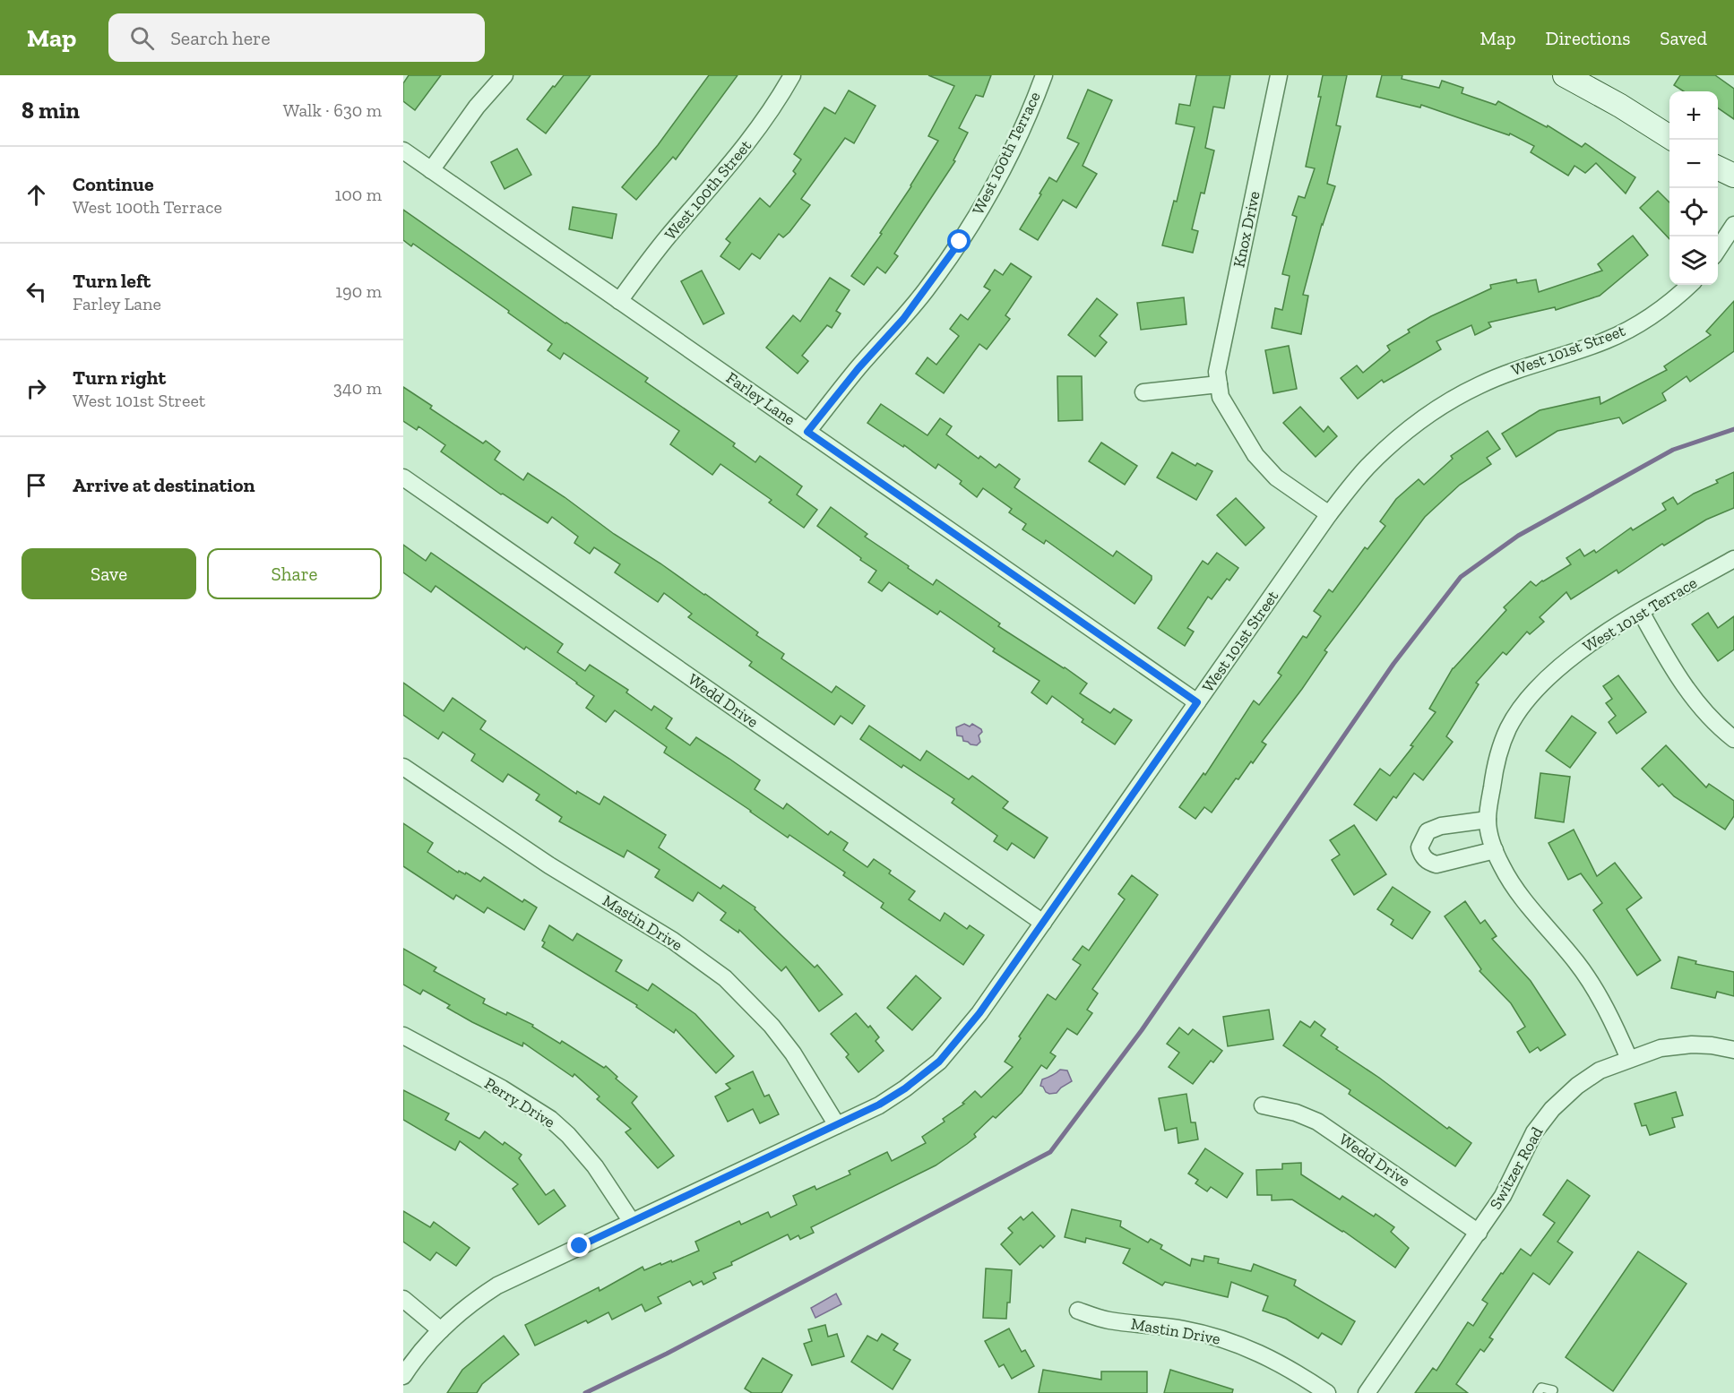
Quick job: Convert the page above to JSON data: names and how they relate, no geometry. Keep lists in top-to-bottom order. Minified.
{"streets":{"street":["West 100th Terrace","West 100th Street","Knox Drive","West 101st Street","Farley Lane","West 101st Terrace","Wedd Drive","Mastin Drive","Perry Drive","Switzer Road"]},"crossings":[["West 100th Terrace","Farley Lane"],["West 100th Street","Farley Lane"],["Knox Drive","West 101st Street"],["West 101st Street","Farley Lane"],["West 101st Street","Wedd Drive"],["West 101st Street","Mastin Drive"],["West 101st Street","Perry Drive"],["West 101st Terrace","Switzer Road"],["Wedd Drive","Switzer Road"]],"page":{"header":"Map","search":"Search here","nav":["Map","Directions","Saved"],"heading":["8 min","Walk · 630 m"],"map_buttons":["+","−"],"list":[["Continue","West 100th Terrace","100 m"],["Turn left","Farley Lane","190 m"],["Turn right","West 101st Street","340 m"],"Arrive at destination"],"buttons":["Save","Share"]}}
